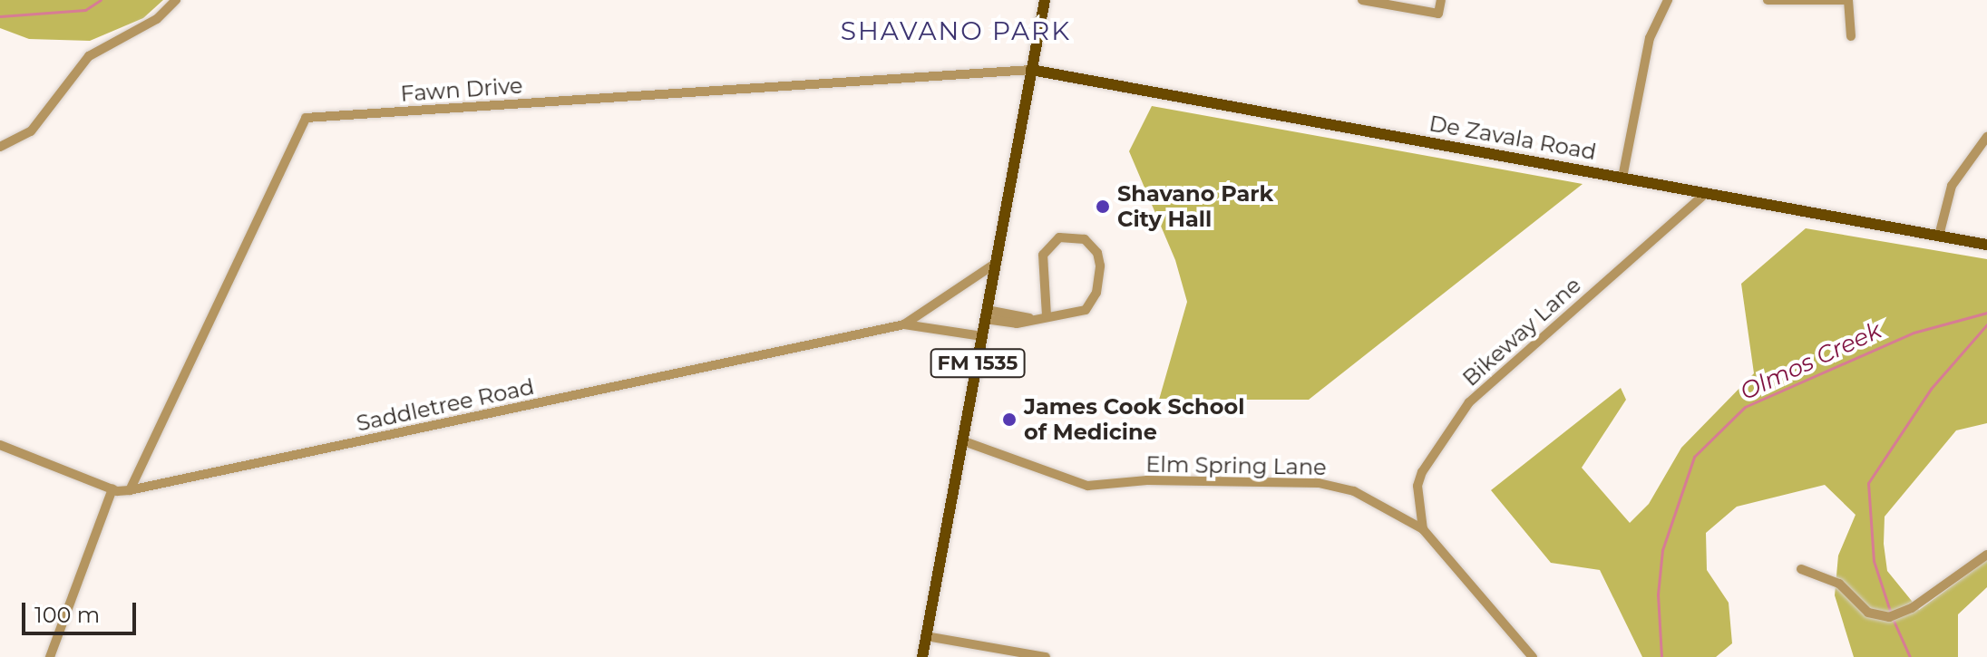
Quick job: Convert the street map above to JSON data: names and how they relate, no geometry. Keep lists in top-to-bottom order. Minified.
{"streets":{"main road":["De Zavala Road","FM 1535"],"street":["Fawn Drive","Bikeway Lane","Saddletree Road","Elm Spring Lane"]},"crossings":[["Fawn Drive","De Zavala Road"],["Fawn Drive","FM 1535"],["Fawn Drive","Saddletree Road"],["De Zavala Road","Bikeway Lane"],["De Zavala Road","FM 1535"],["Bikeway Lane","Elm Spring Lane"],["FM 1535","Saddletree Road"],["FM 1535","Elm Spring Lane"]],"districts":["SHAVANO PARK"],"water":["Olmos Creek"],"places":["Shavano Park City Hall","James Cook School of Medicine"],"scale_bar":"100 m"}
